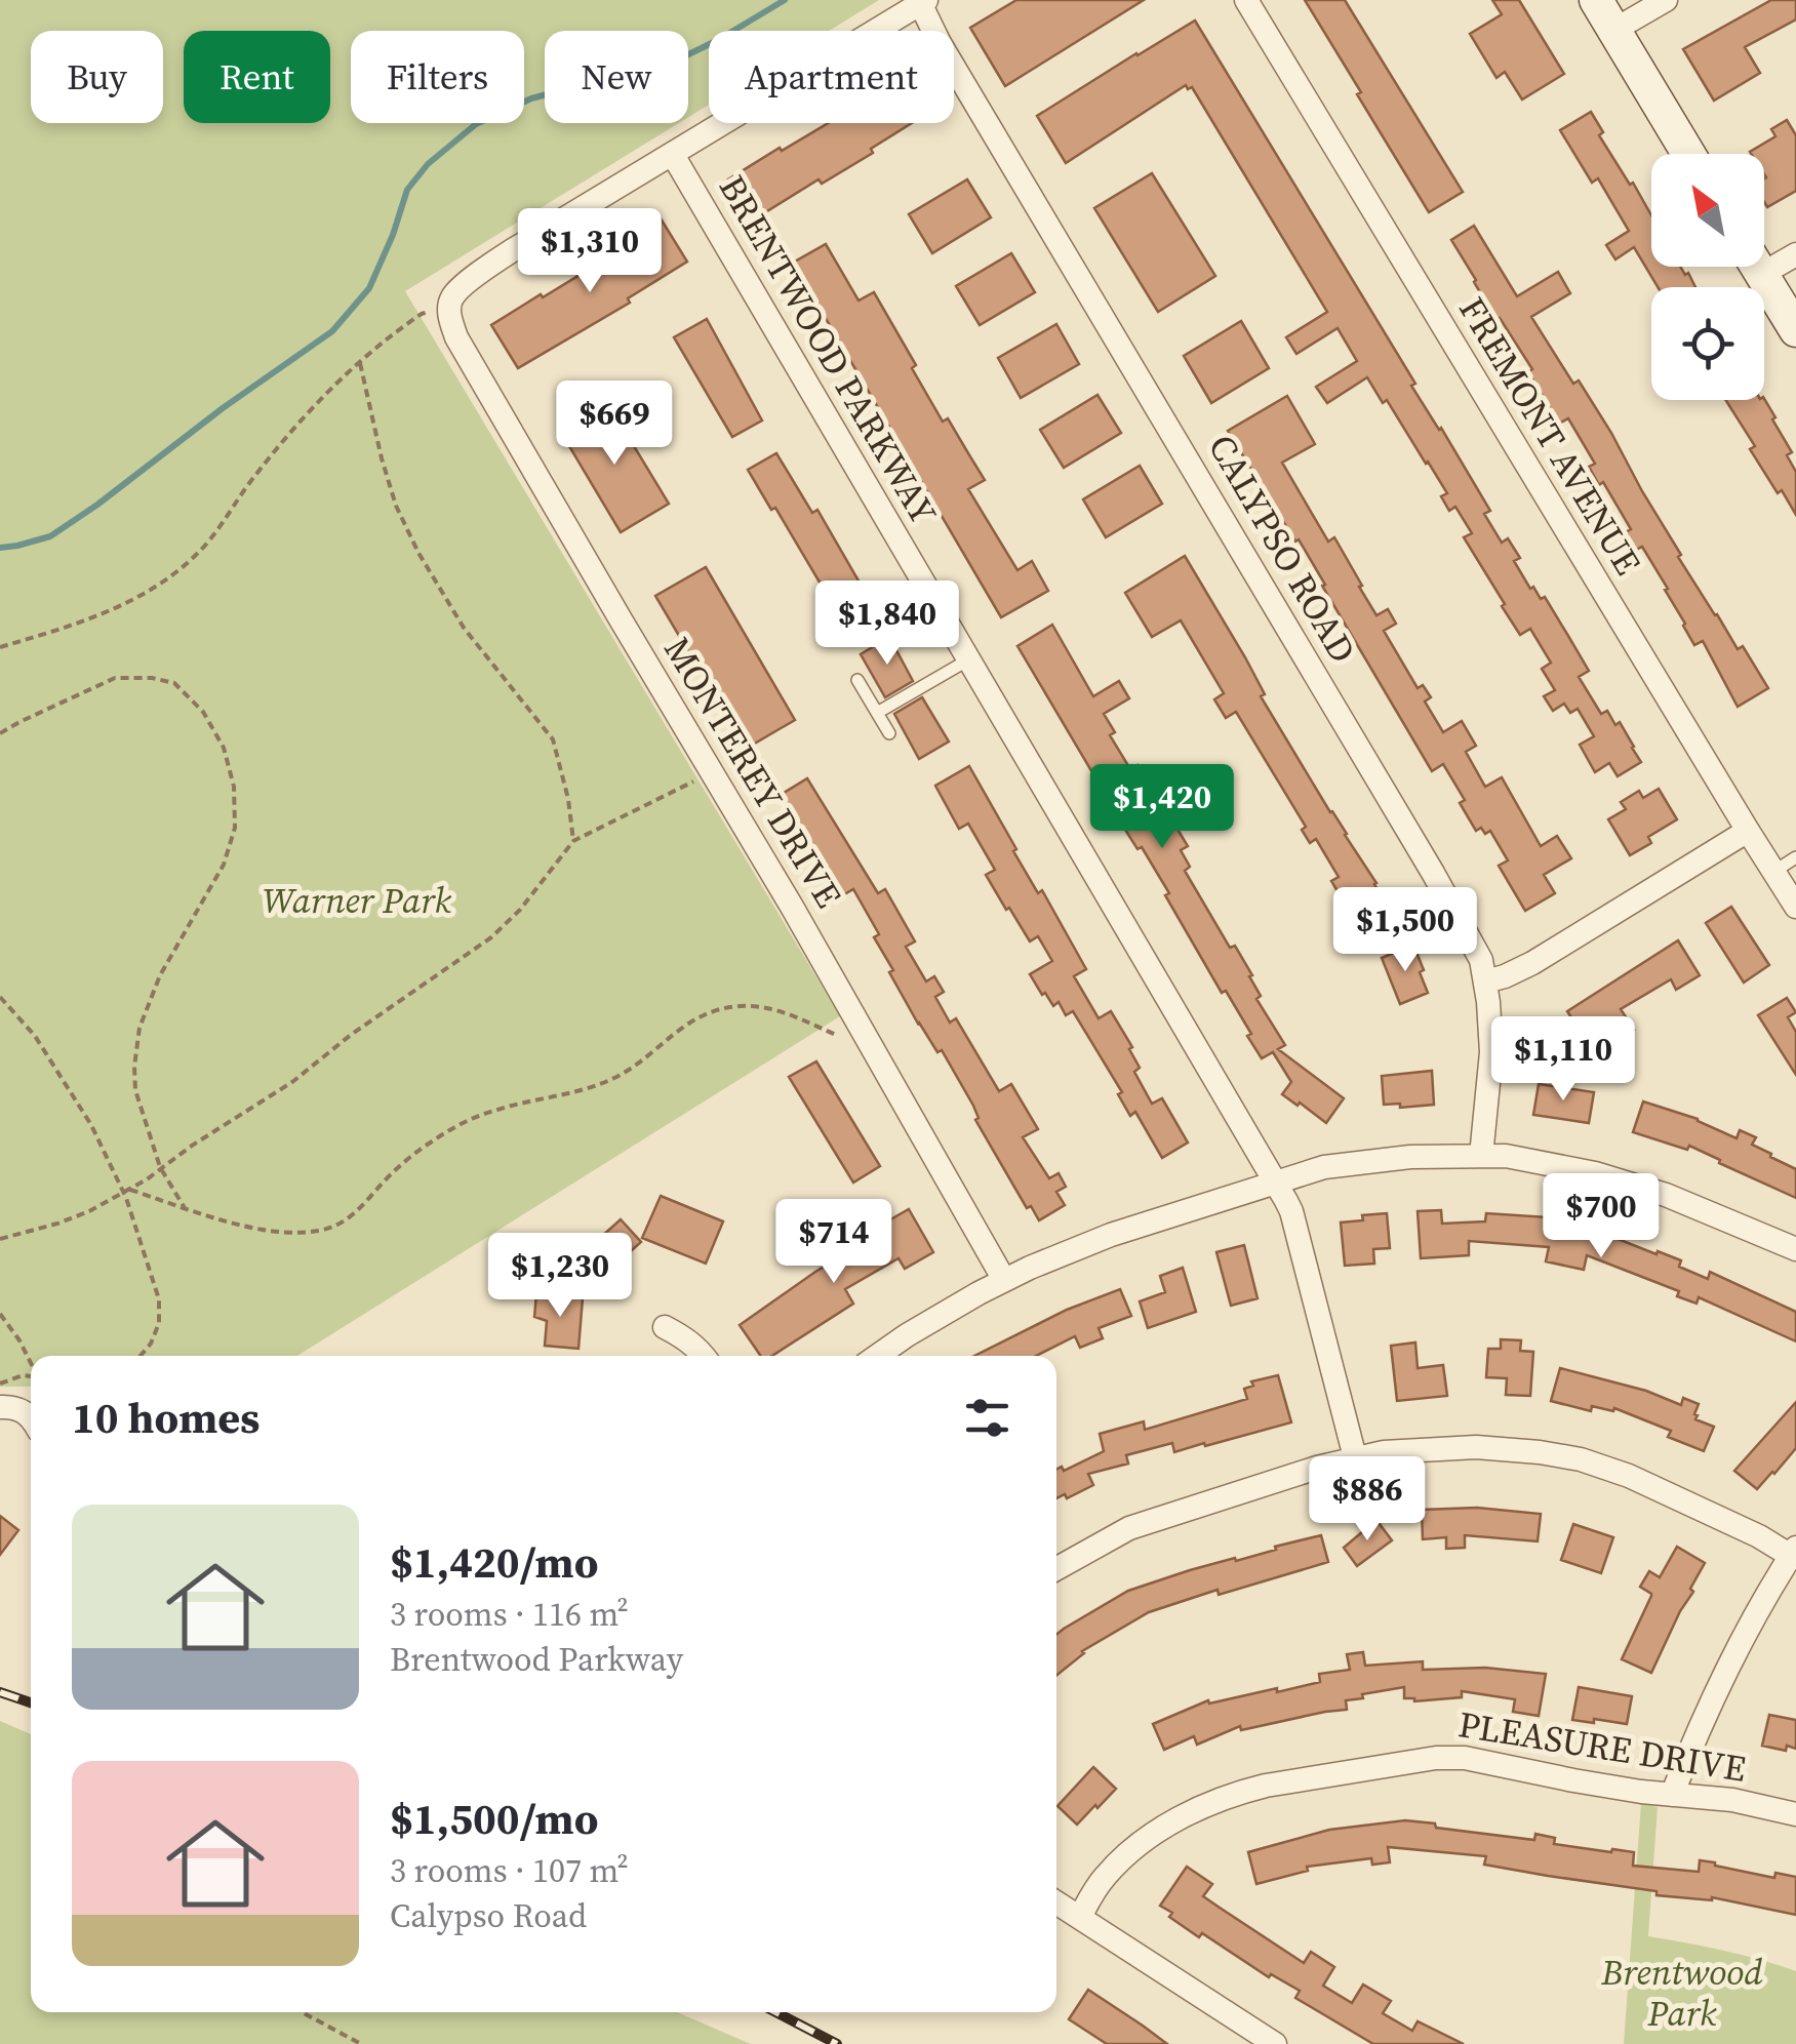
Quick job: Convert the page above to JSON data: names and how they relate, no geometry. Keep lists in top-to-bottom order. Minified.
{"streets":{"street":["BRENTWOOD PARKWAY","FREMONT AVENUE","CALYPSO ROAD","MONTEREY DRIVE","PLEASURE DRIVE"]},"parks":["Warner Park","Brentwood Park"],"north":"top left","page":{"chip":["Buy","Rent","Filters","New","Apartment"],"price":["$1,310","$669","$1,840","$1,420","$1,500","$1,110","$700","$714","$1,230","$886"],"heading":"10 homes","list":[{"name":"$1,420/mo","note":"3 rooms · 116 m² · Brentwood Parkway"},{"name":"$1,500/mo","note":"3 rooms · 107 m² · Calypso Road"}]}}
